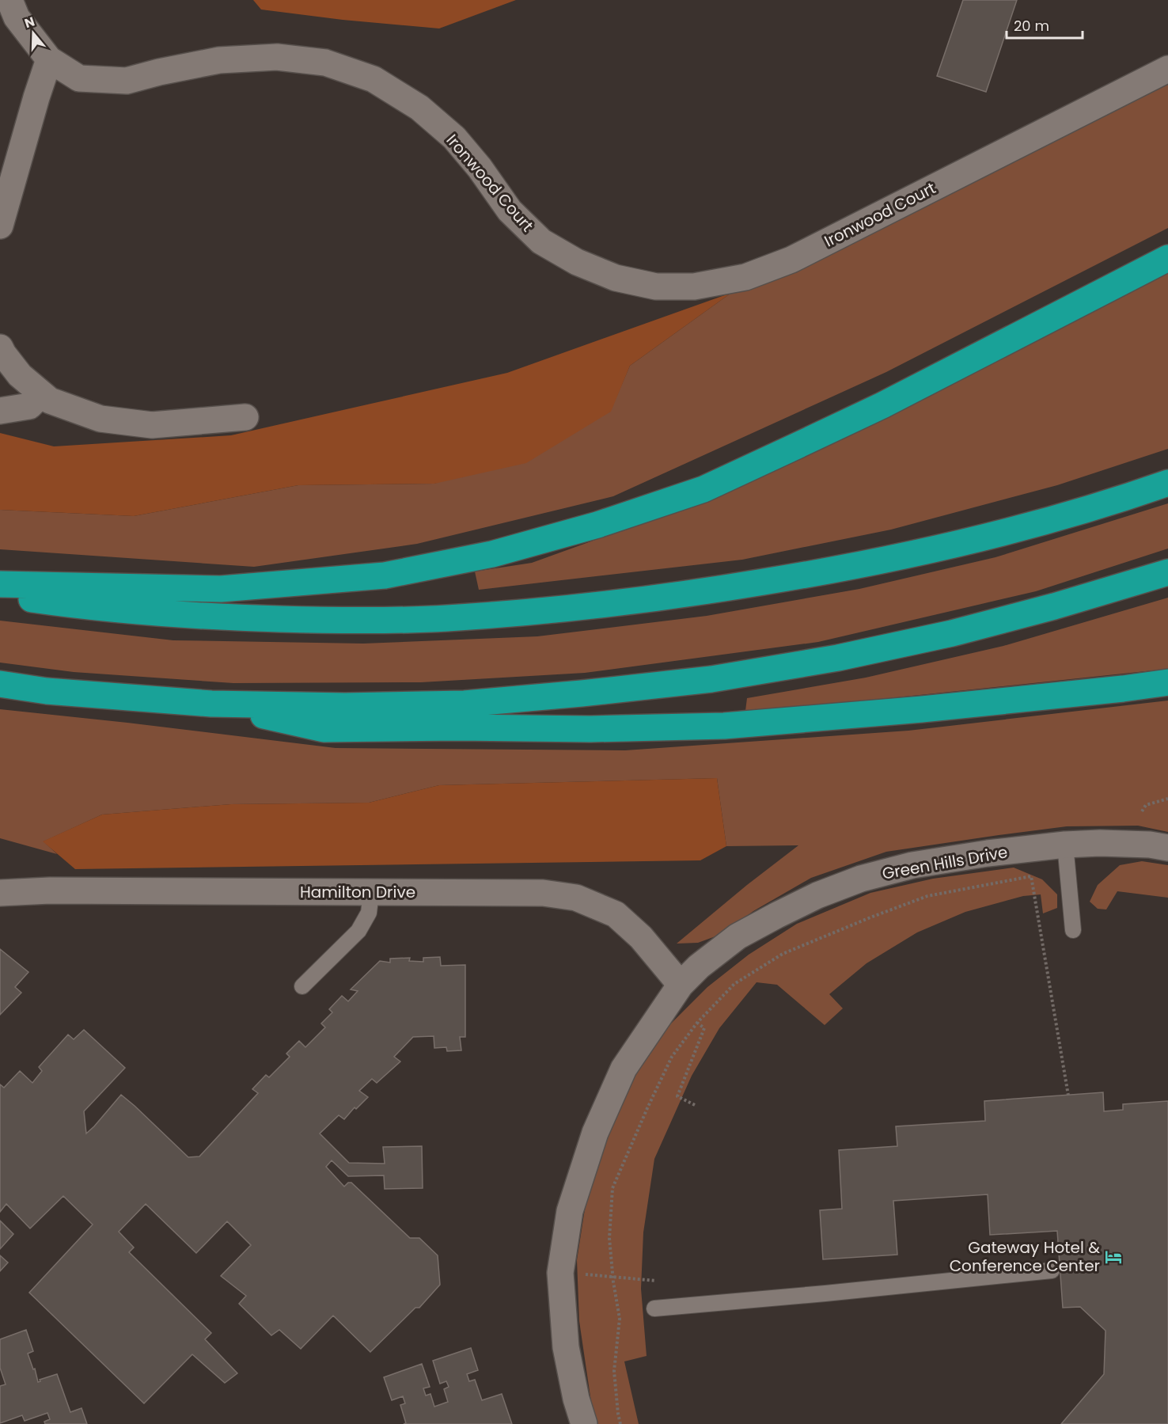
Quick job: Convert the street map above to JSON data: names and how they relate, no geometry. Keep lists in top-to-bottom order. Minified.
{"streets":{"street":["Ironwood Court","Green Hills Drive","Hamilton Drive"]},"crossings":[["Green Hills Drive","Hamilton Drive"]],"places":{"hotel":["Gateway Hotel & Conference Center"]},"scale_bar":"20 m","north":"top"}
